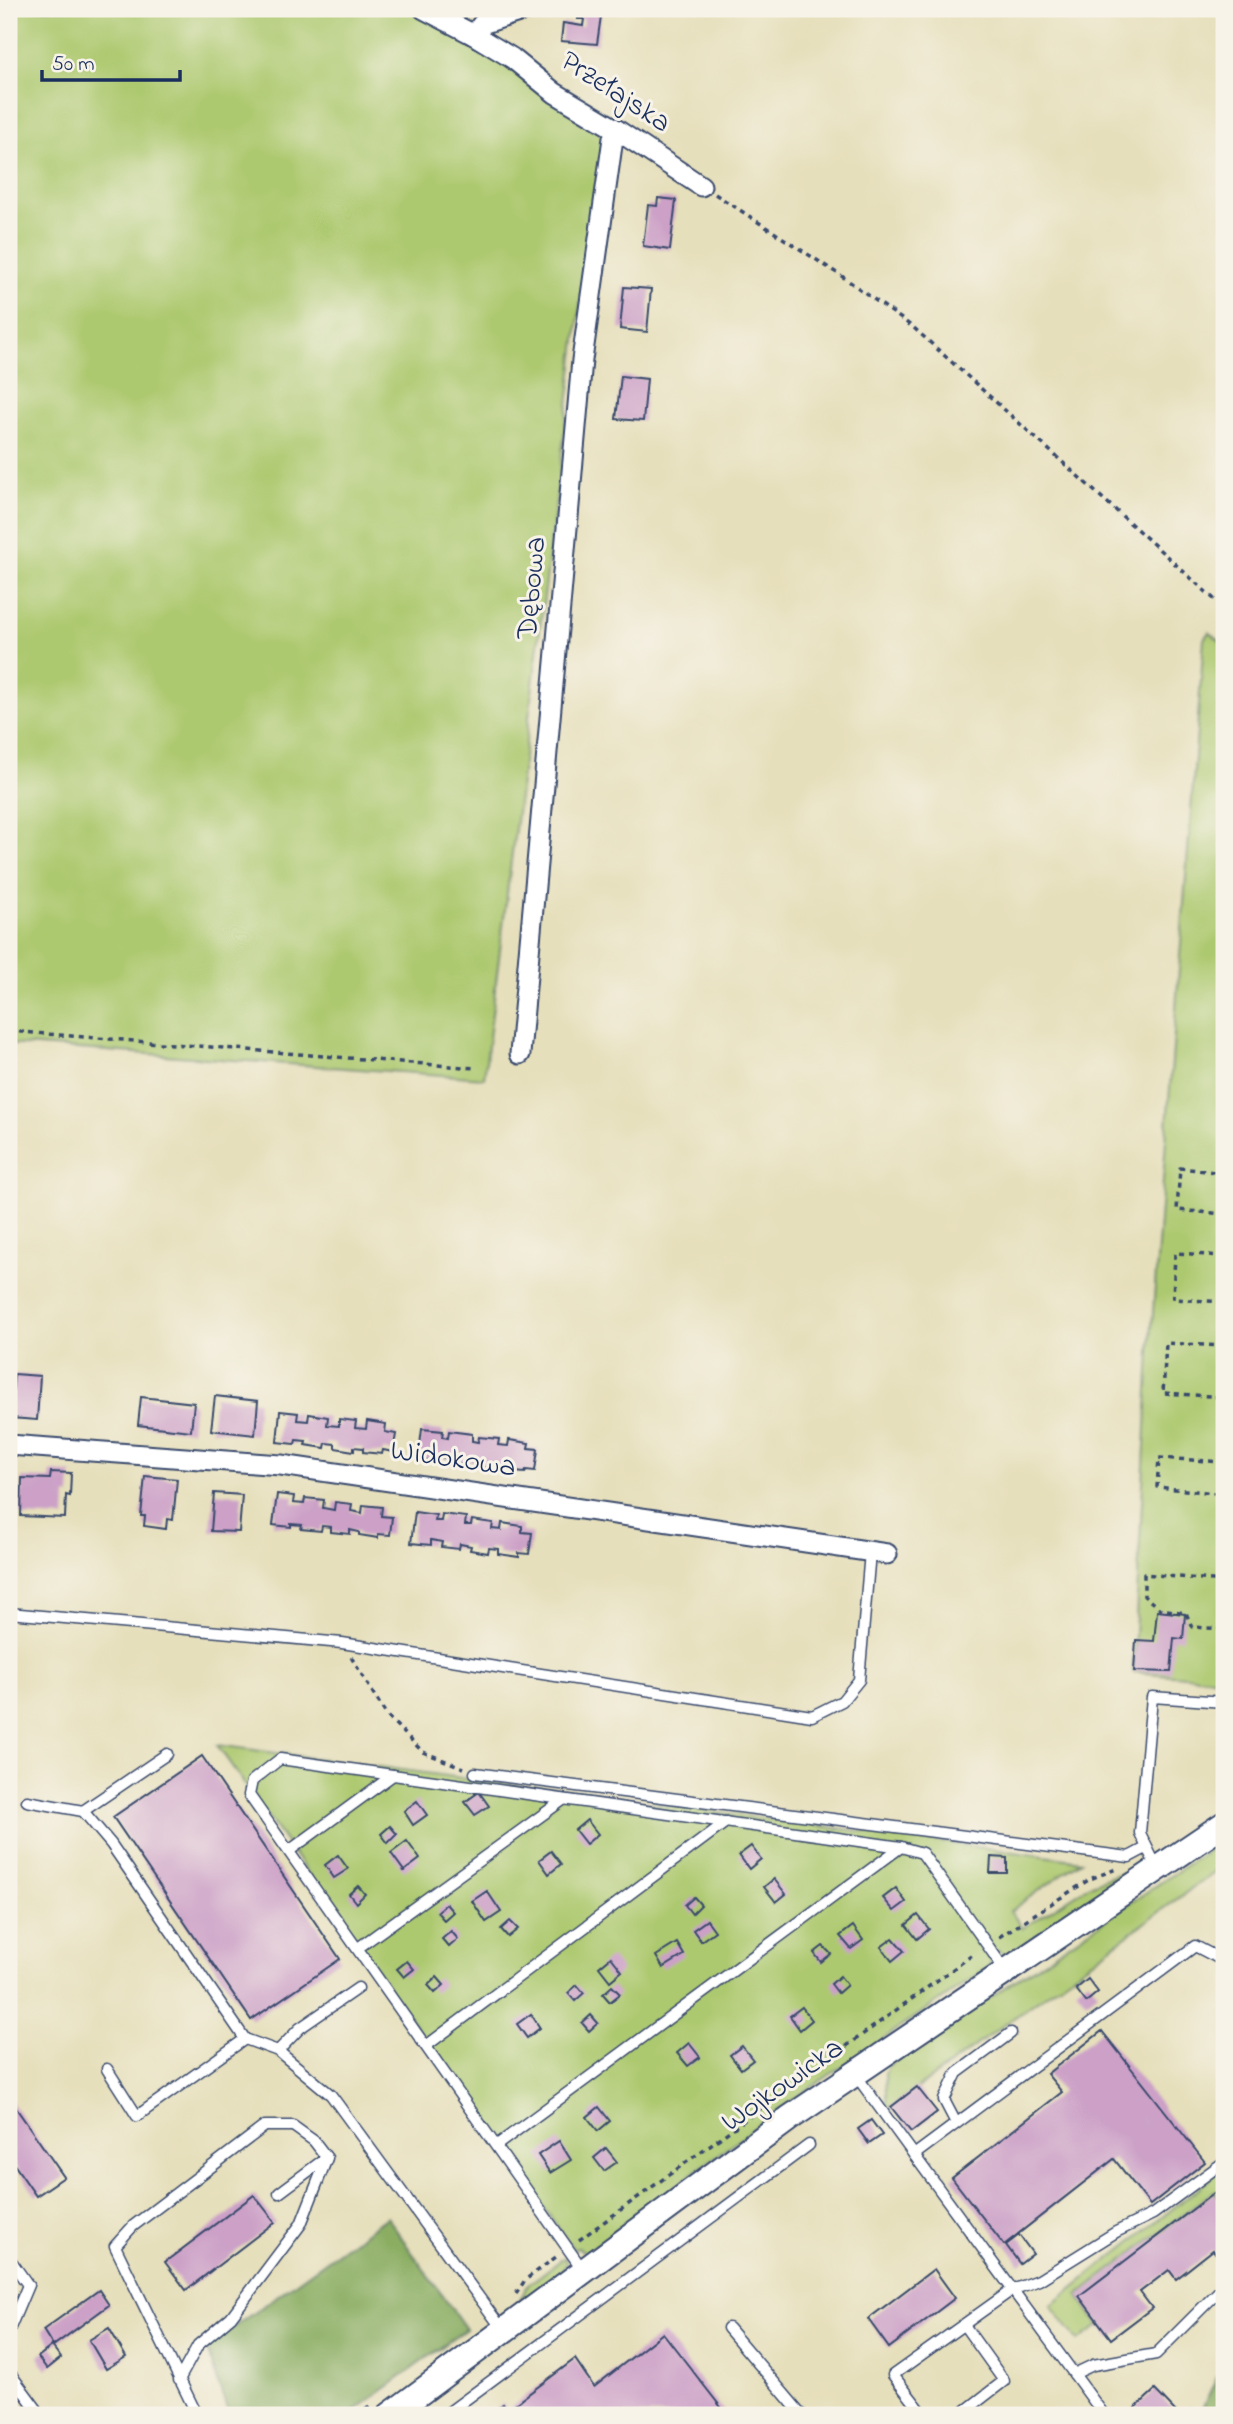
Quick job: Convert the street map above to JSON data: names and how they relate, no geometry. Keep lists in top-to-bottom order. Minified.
{"streets":{"street":["Przełajska","Dębowa","Widokowa","Wojkowicka"]},"crossings":[["Przełajska","Dębowa"]],"scale_bar":"50 m"}
